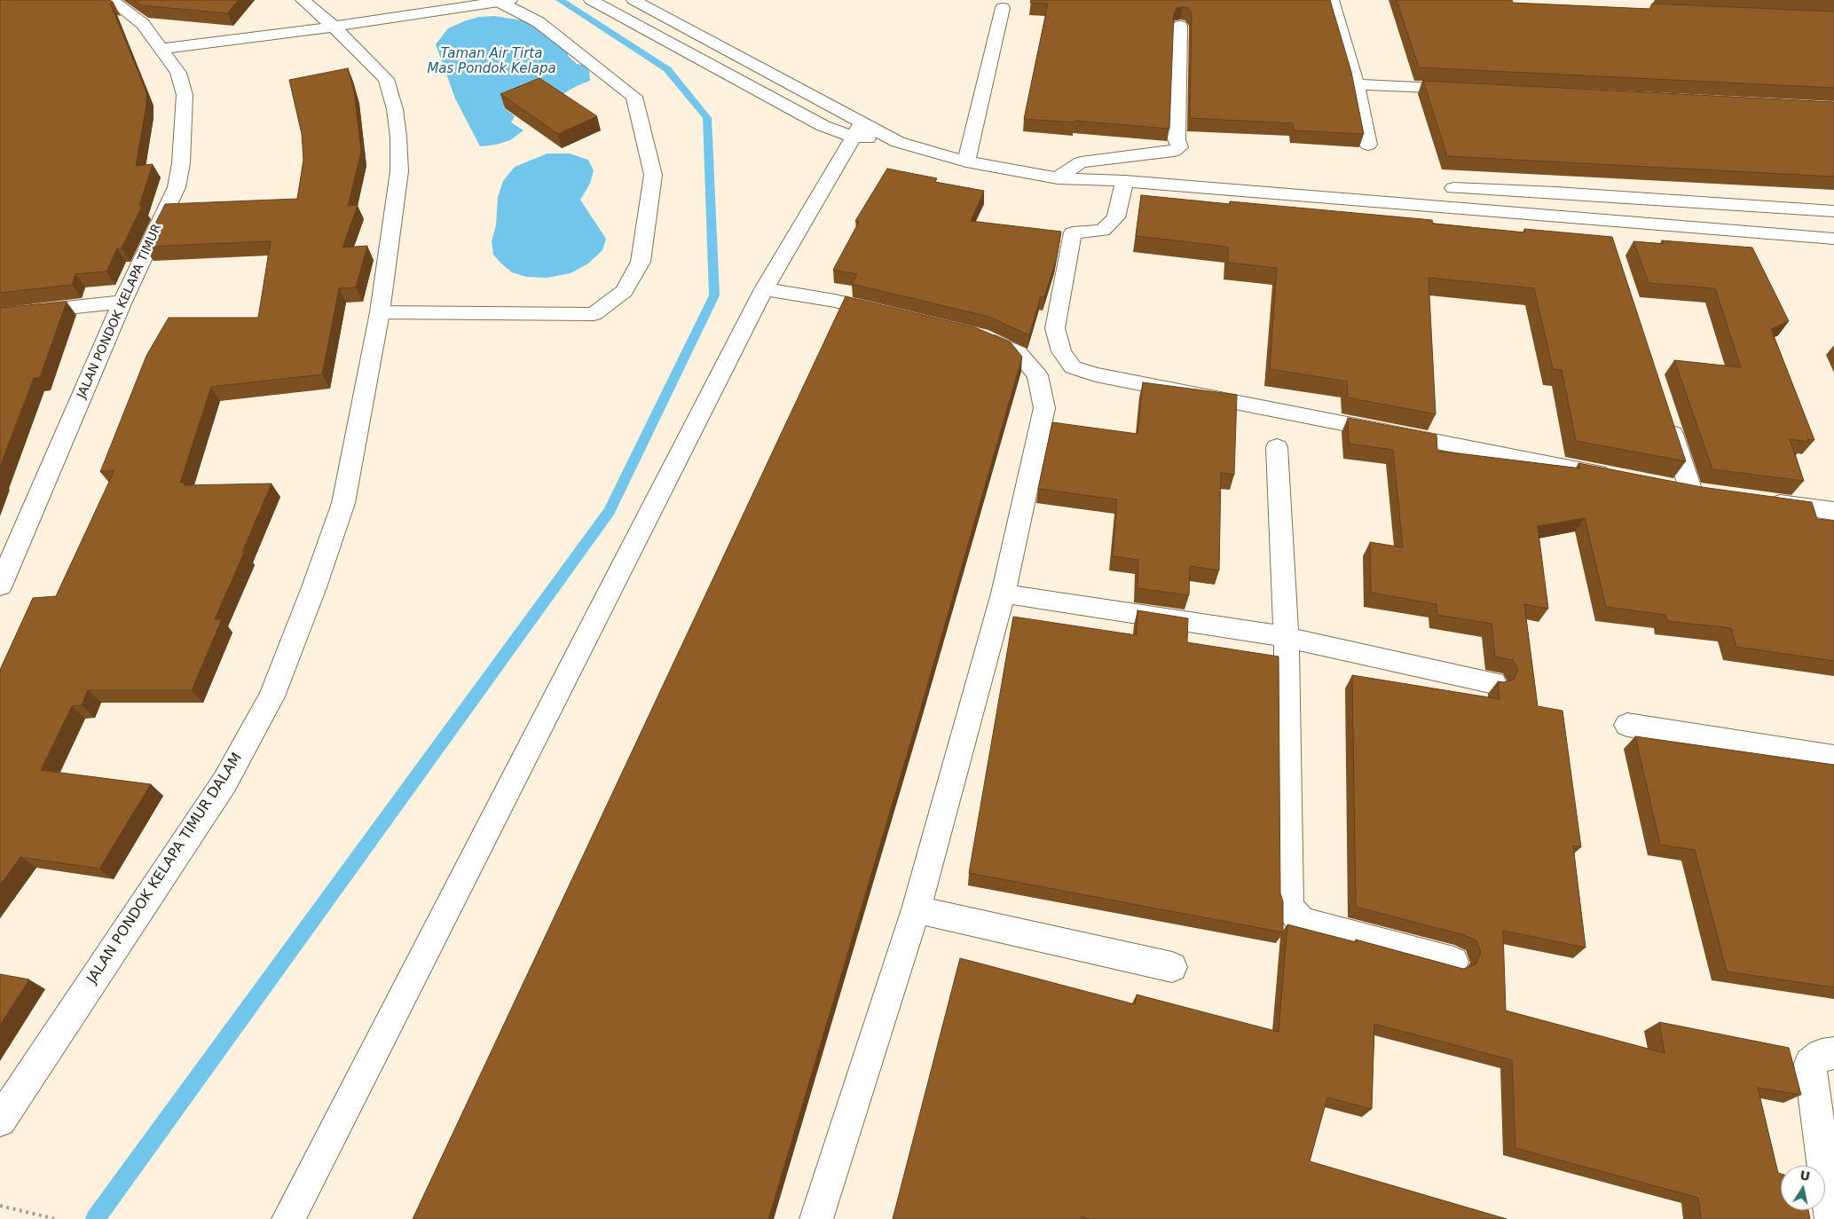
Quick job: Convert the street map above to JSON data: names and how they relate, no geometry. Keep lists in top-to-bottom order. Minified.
{"streets":{"street":["JALAN PONDOK KELAPA TIMUR","JALAN PONDOK KELAPA TIMUR DALAM"]},"water":["Taman Air Tirta Mas Pondok Kelapa"],"north":"top"}
